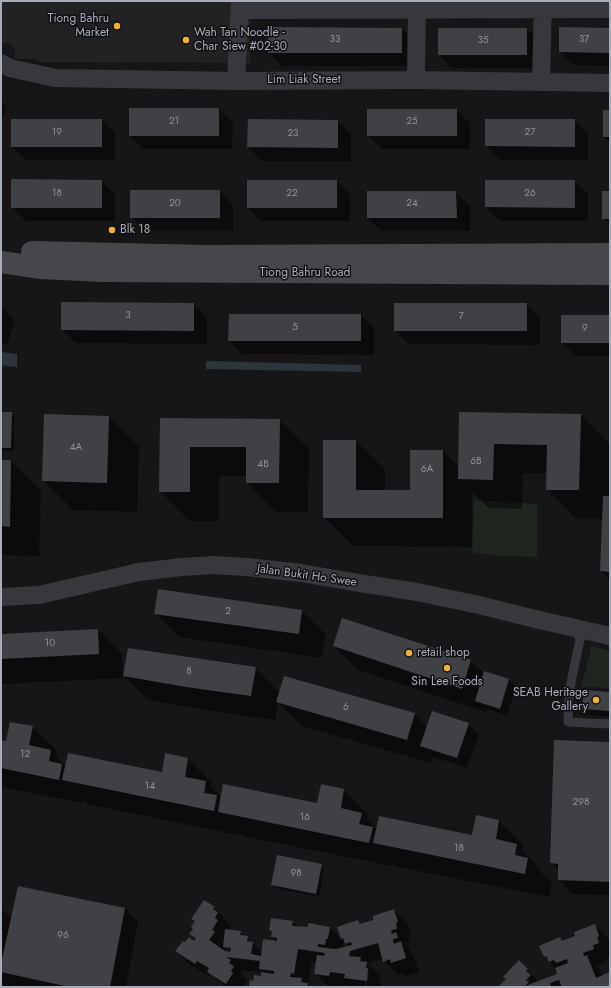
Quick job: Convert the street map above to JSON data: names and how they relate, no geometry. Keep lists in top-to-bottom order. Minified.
{"streets":{"main road":["Tiong Bahru Road"],"street":["Lim Liak Street","Jalan Bukit Ho Swee"]},"places":["Tiong Bahru Market","Wah Tan Noodle - Char Siew #02-30","Blk 18","retail shop","Sin Lee Foods","SEAB Heritage Gallery"],"house_numbers":["33","37","35","21","25","19","27","23","18","22","26","20","24","3","7","5","9","4A","6B","4B","6A","2","10","8","6","12","14","298","16","18","98","96"]}
